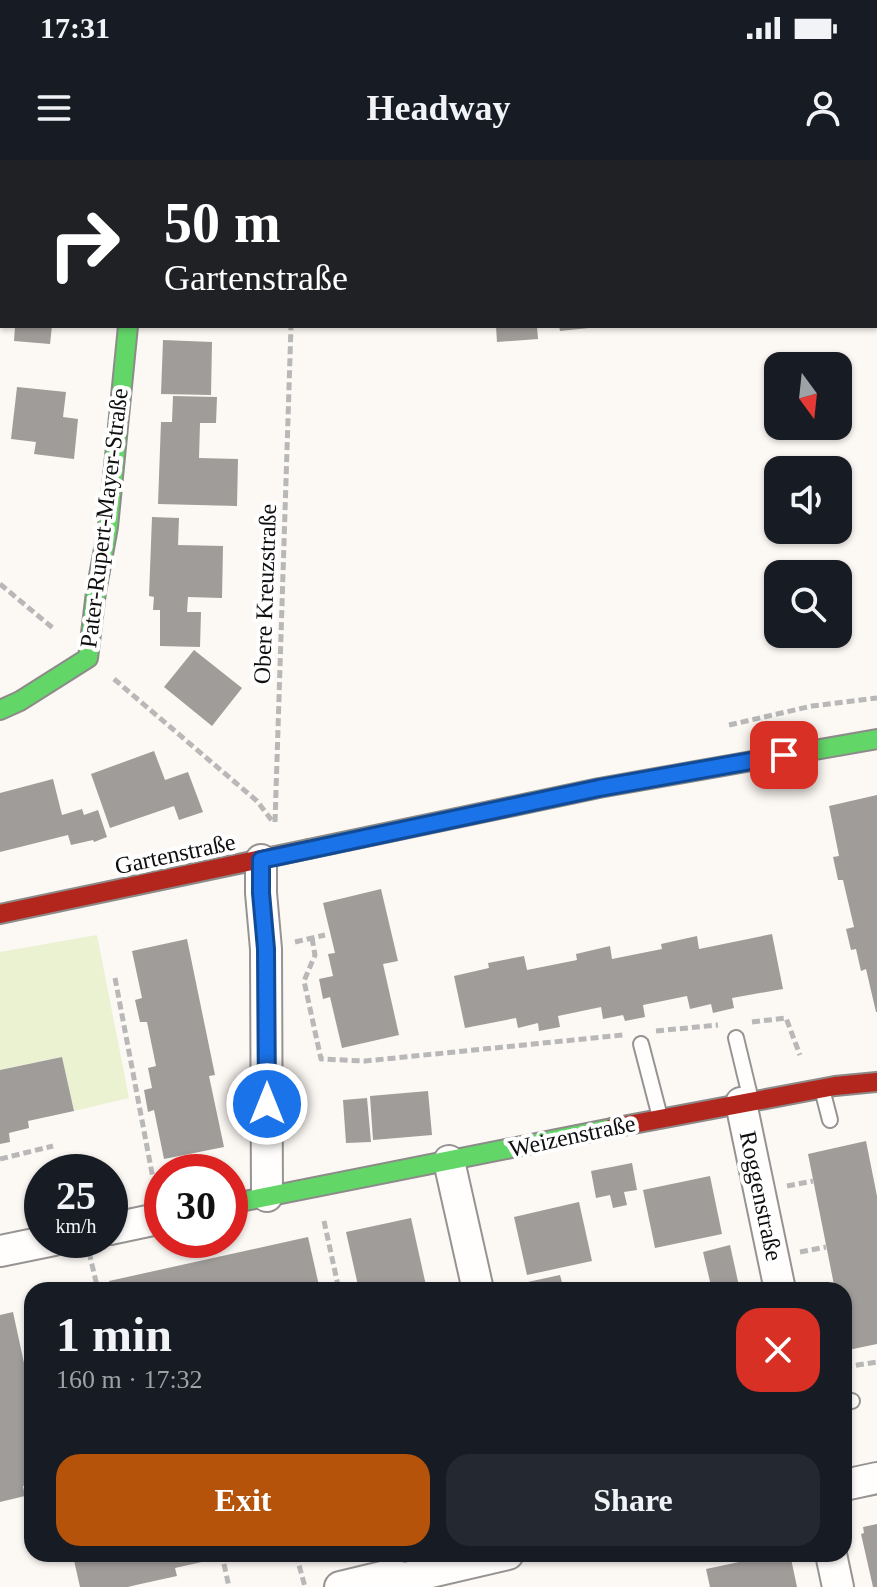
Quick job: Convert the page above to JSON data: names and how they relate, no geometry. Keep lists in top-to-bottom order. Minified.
{"streets":{"street":["Pater-Rupert-Mayer-Straße","Gartenstraße","Weizenstraße","Roggenstraße"],"path":["Obere Kreuzstraße"]},"crossings":[["Pater-Rupert-Mayer-Straße","Obere Kreuzstraße"],["Weizenstraße","Roggenstraße"]],"north":"bottom","page":{"status":"17:31","header":"Headway","turn":["50 m","Gartenstraße"],"speed":"25 km/h","limit":"30","heading":["1 min","160 m · 17:32"],"buttons":["Exit","Share"]}}
